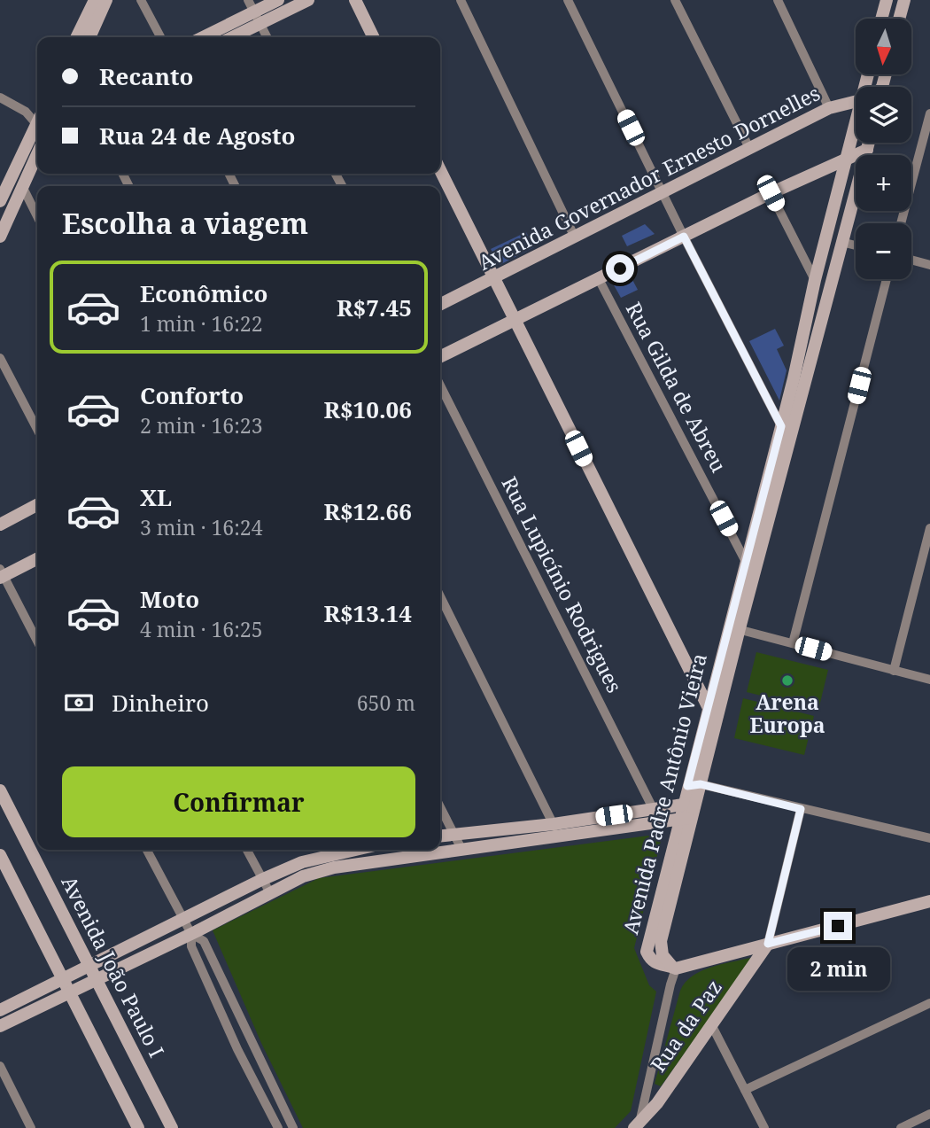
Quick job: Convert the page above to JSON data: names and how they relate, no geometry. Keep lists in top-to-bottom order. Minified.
{"streets":{"main road":["Avenida Governador Ernesto Dornelles","Avenida Padre Antônio Vieira","Avenida João Paulo I","Rua da Paz"],"street":["Rua Gilda de Abreu","Rua Lupicínio Rodrigues"]},"crossings":[["Rua Gilda de Abreu","Avenida Padre Antônio Vieira"]],"places":["Arena Europa"],"north":"bottom","page":{"map_buttons":["+","−"],"banner":["Recanto","Rua 24 de Agosto"],"heading":"Escolha a viagem","list":[{"name":"Econômico","note":"1 min · 16:22","value":"R$7.45"},{"name":"Conforto","note":"2 min · 16:23","value":"R$10.06"},{"name":"XL","note":"3 min · 16:24","value":"R$12.66"},{"name":"Moto","note":"4 min · 16:25","value":"R$13.14"}],"pay":["Dinheiro","650 m"],"buttons":"Confirmar","bubble":"2 min"}}
